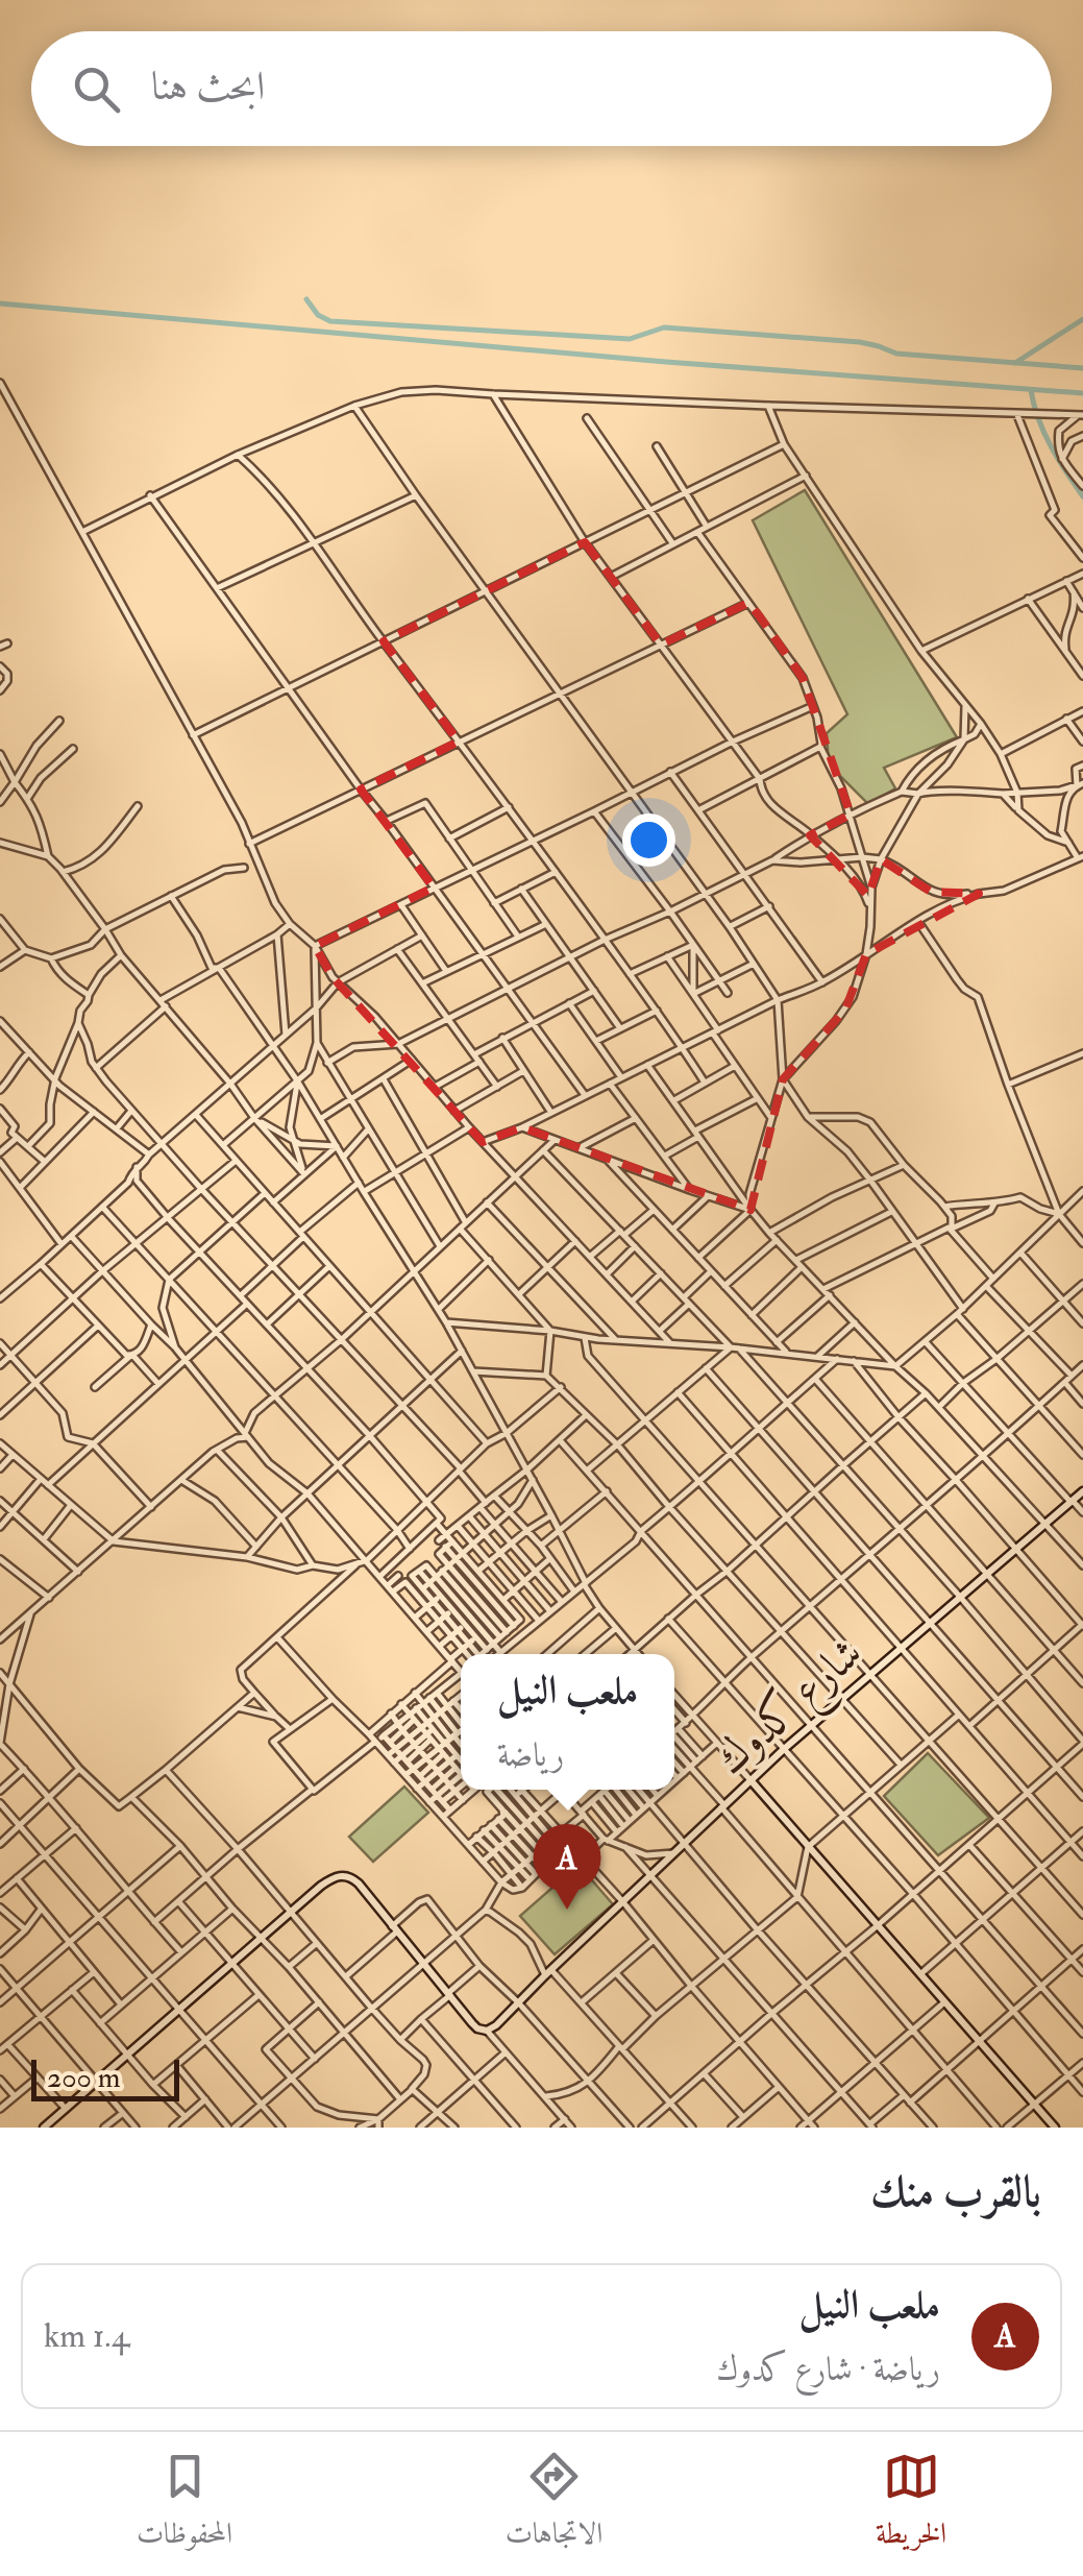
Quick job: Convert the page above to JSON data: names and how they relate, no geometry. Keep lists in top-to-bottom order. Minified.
{"streets":{"street":["شارع كدوك"]},"scale_bar":"200 m","page":{"search":"ابحث هنا","popup":["ملعب النيل","رياضة"],"pins":"A","scale":"200 m","heading":"بالقرب منك","list":[{"mark":"A","name":"ملعب النيل","note":"رياضة · شارع كدوك","value":"1.4 km"}],"nav":["الخريطة","الاتجاهات","المحفوظات"]}}
